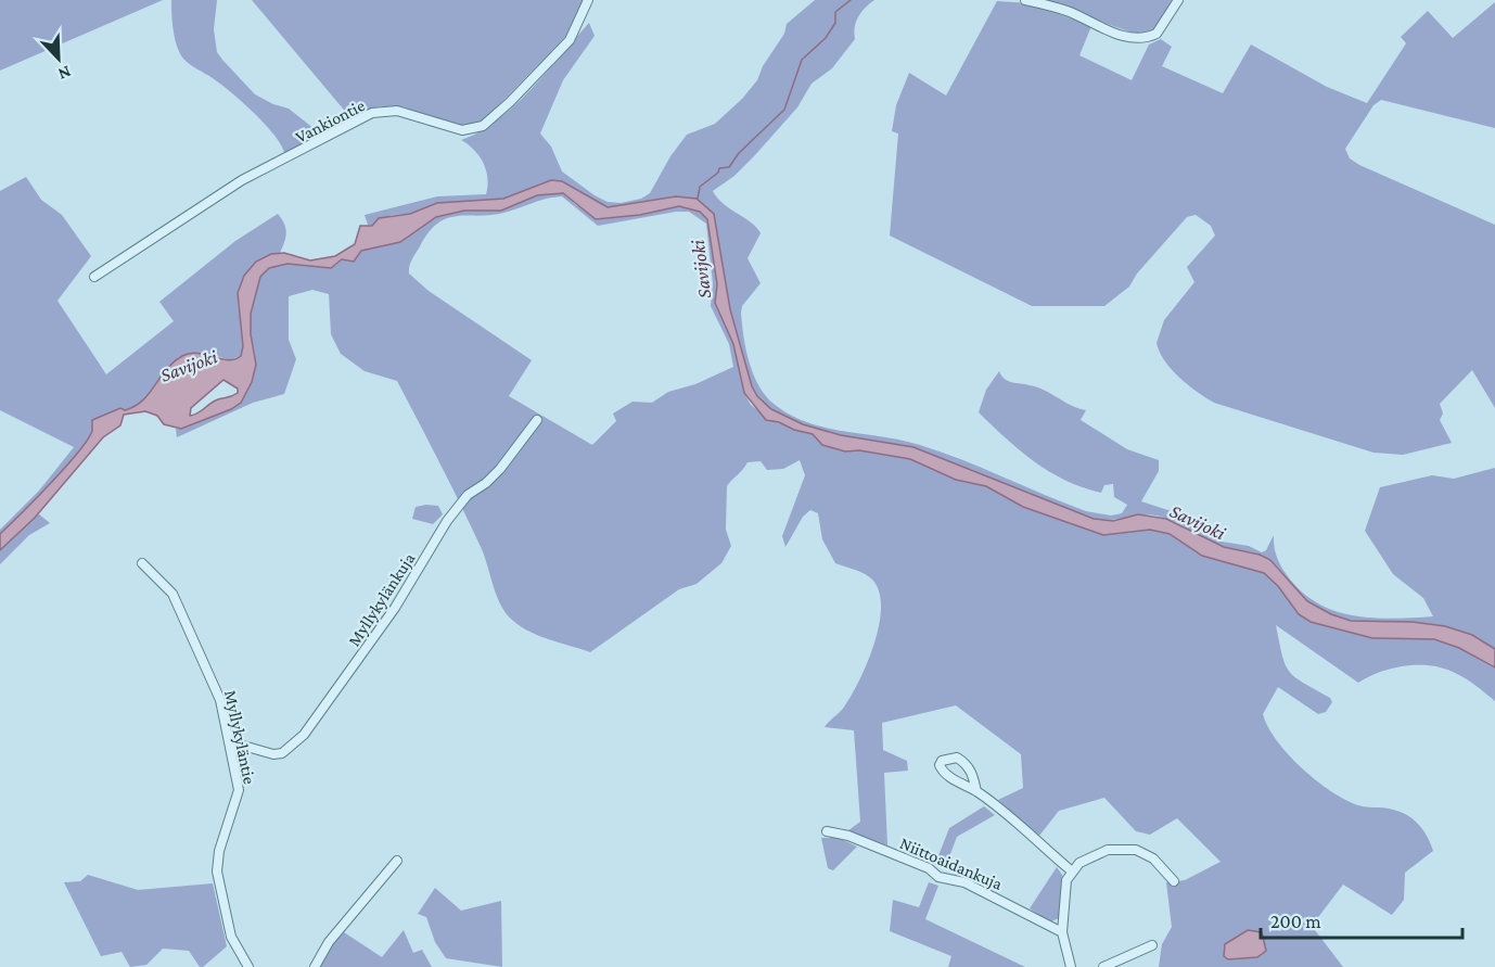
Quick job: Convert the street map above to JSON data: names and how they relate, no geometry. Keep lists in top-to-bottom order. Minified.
{"streets":{"street":["Vankiontie","Myllykylänkuja","Myllykyläntie","Niittoaidankuja"]},"crossings":[["Myllykylänkuja","Myllykyläntie"]],"water":["Savijoki"],"scale_bar":"200 m","north":"bottom right"}
